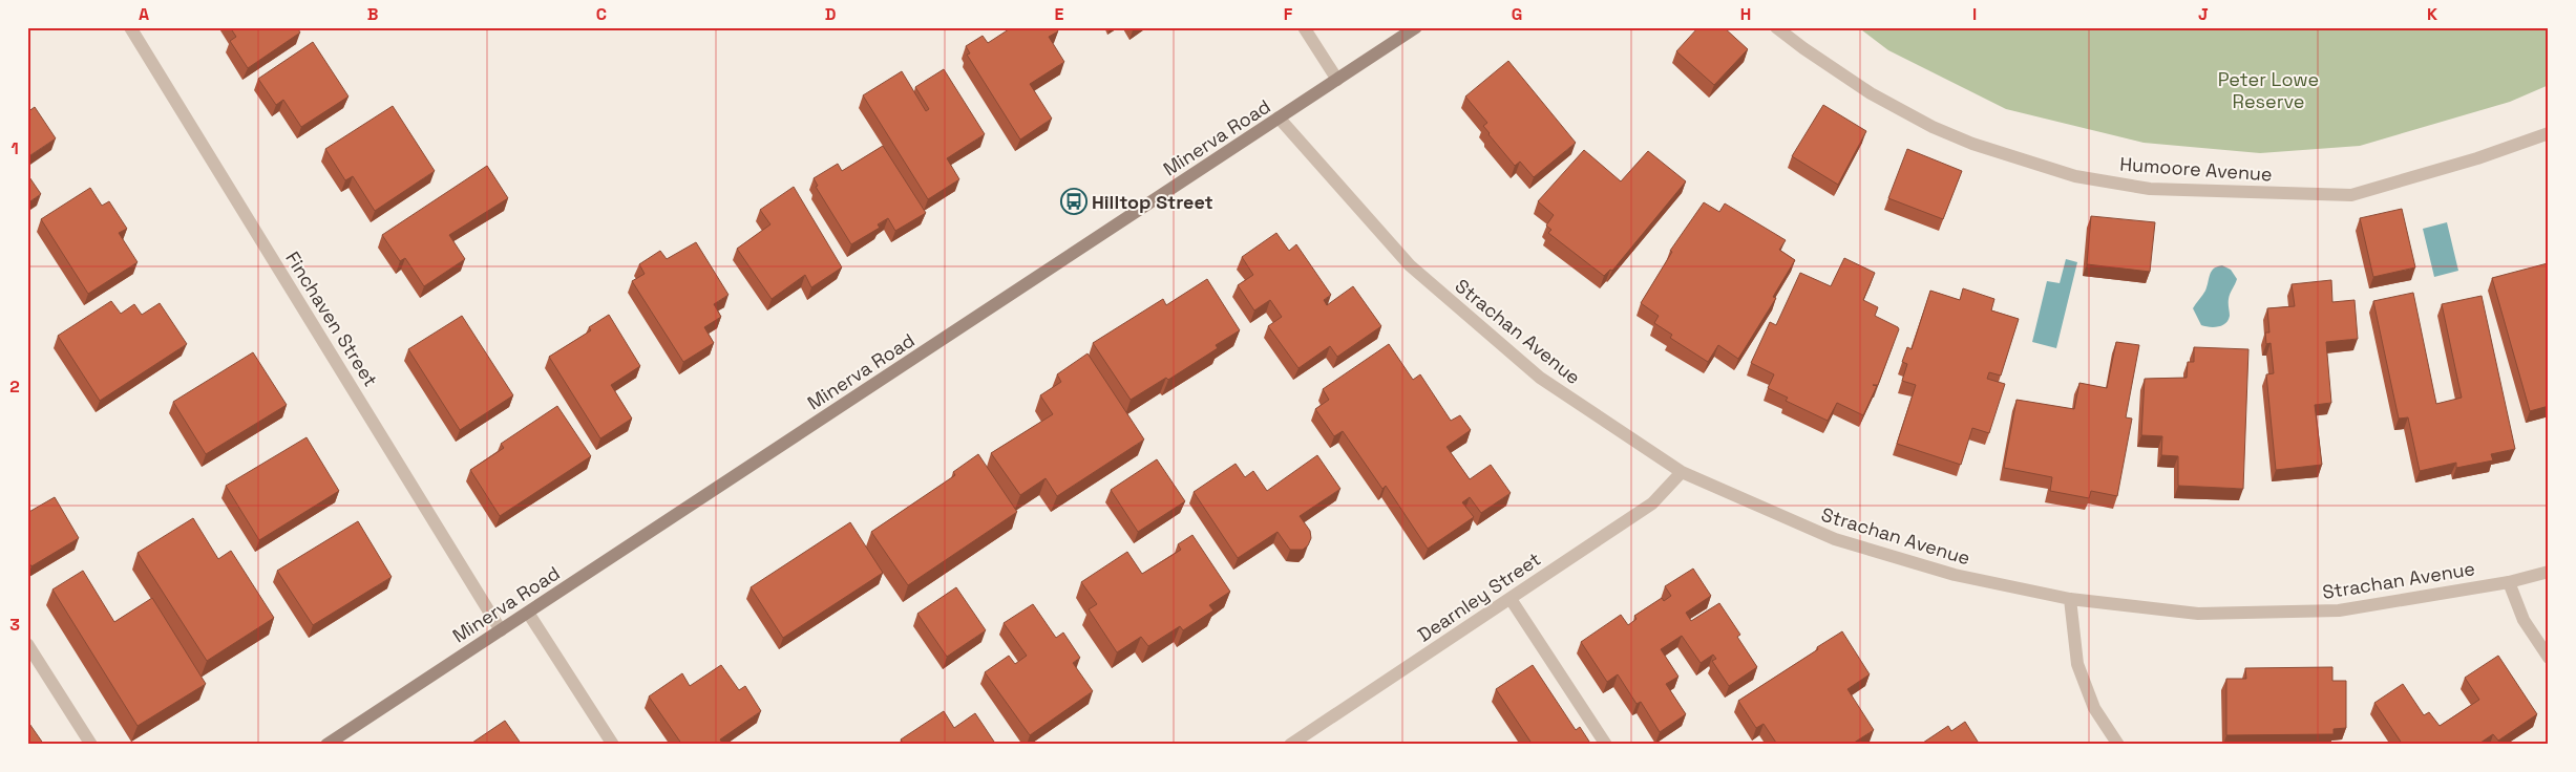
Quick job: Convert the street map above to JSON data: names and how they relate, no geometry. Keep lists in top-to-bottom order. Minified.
{"streets":{"street":["Minerva Road","Humoore Avenue","Finchaven Street","Strachan Avenue","Dearnley Street"]},"crossings":[["Minerva Road","Finchaven Street"],["Minerva Road","Strachan Avenue"],["Strachan Avenue","Dearnley Street"]],"parks":["Peter Lowe Reserve"],"places":{"bus stop":["Hilltop Street"]},"grid":{"columns":["A","B","C","D","E","F","G","H","I","J","K"],"rows":["1","2","3"]}}
